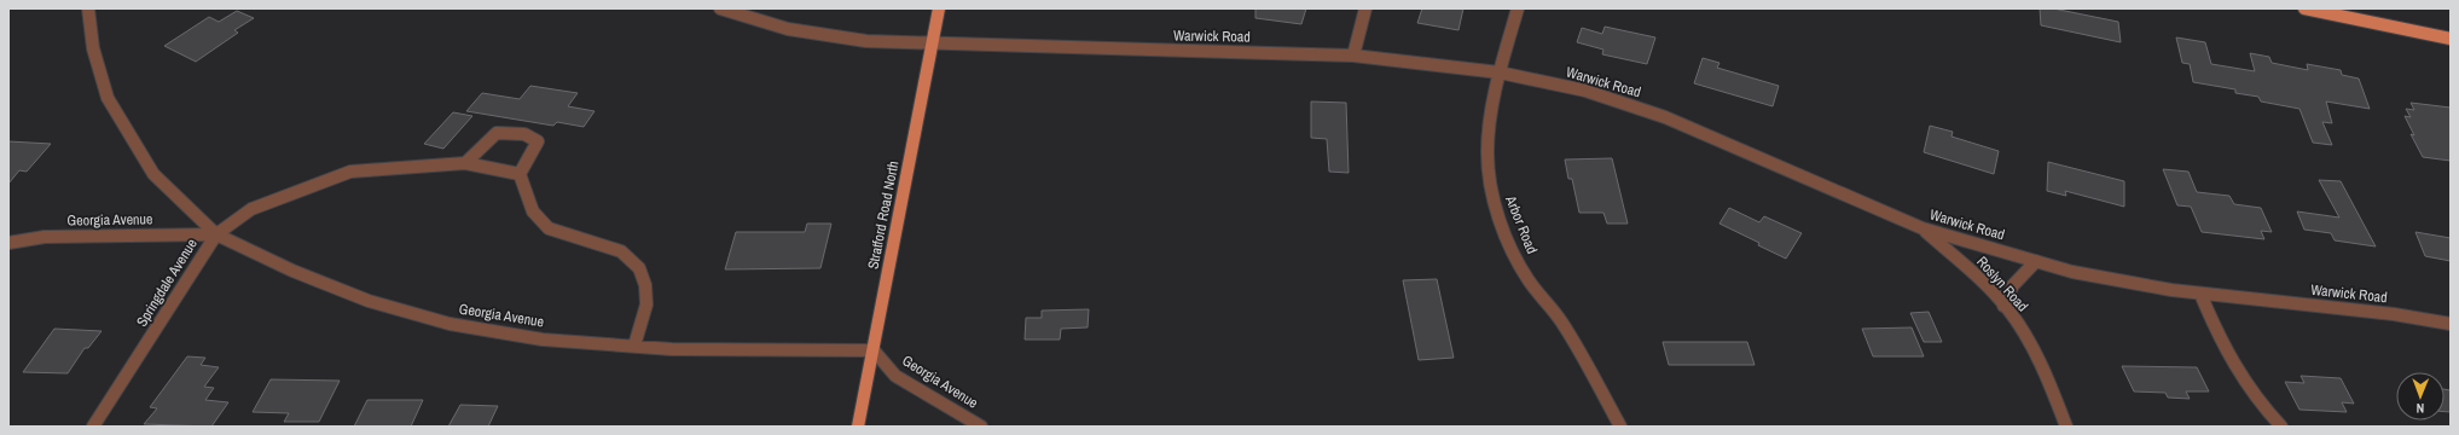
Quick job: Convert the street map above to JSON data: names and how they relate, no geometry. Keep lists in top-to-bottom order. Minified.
{"streets":{"main road":["Stratford Road North"],"street":["Warwick Road","Georgia Avenue","Arbor Road","Springdale Avenue","Roslyn Road"]},"crossings":[["Warwick Road","Stratford Road North"],["Warwick Road","Arbor Road"],["Warwick Road","Roslyn Road"],["Stratford Road North","Georgia Avenue"],["Georgia Avenue","Springdale Avenue"]],"north":"bottom"}
